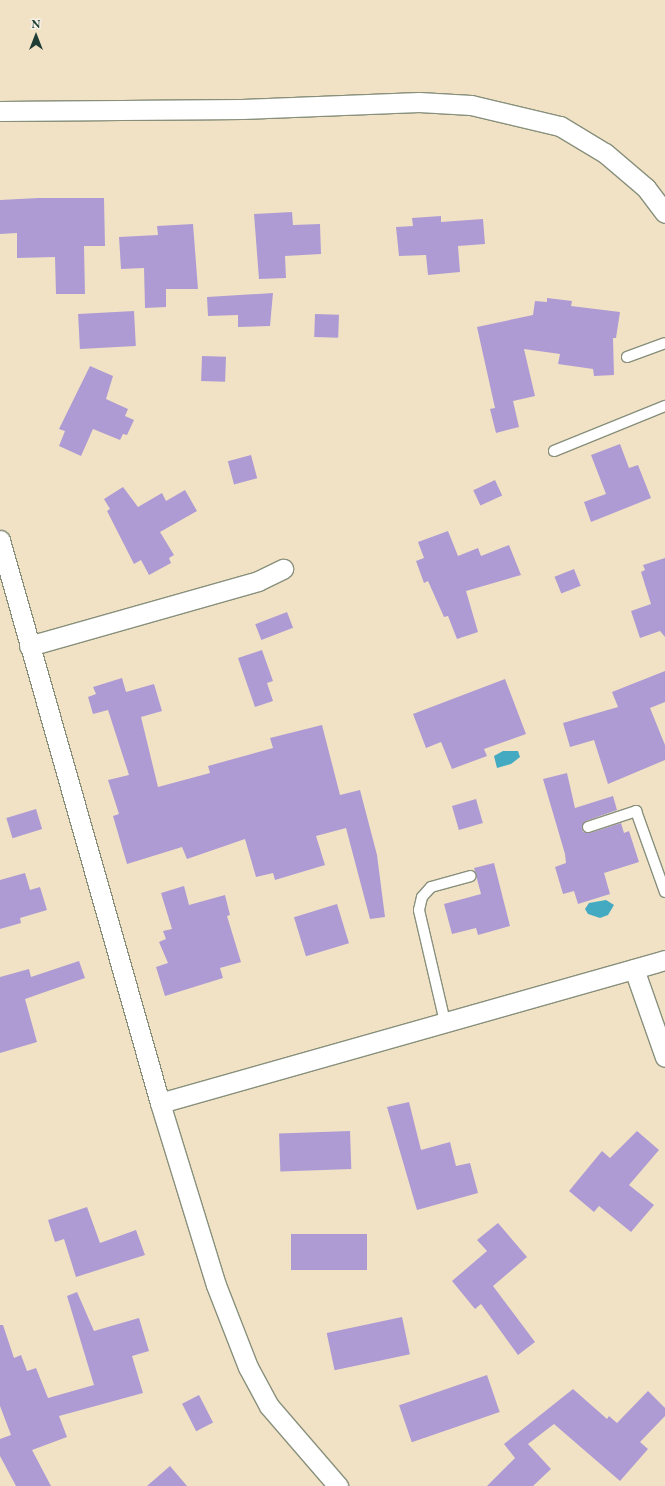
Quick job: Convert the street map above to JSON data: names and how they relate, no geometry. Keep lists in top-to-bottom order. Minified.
{"north":"top"}
